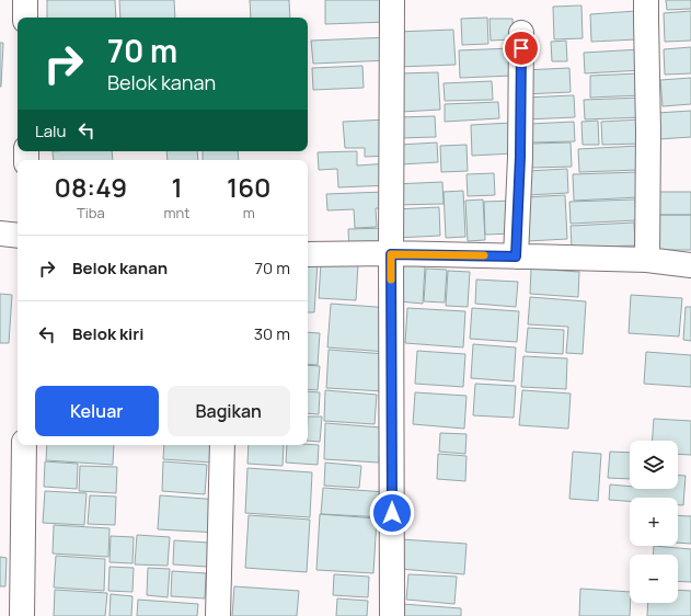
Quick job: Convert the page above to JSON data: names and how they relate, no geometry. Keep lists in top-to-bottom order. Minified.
{"page":{"turn":["70 m","Belok kanan"],"then":"Lalu","eta":["08:49","Tiba","1","mnt","160","m"],"list":[{"name":"Belok kanan","value":"70 m"},{"name":"Belok kiri","value":"30 m"}],"buttons":["Keluar","Bagikan"],"map_buttons":["+","−"]}}
